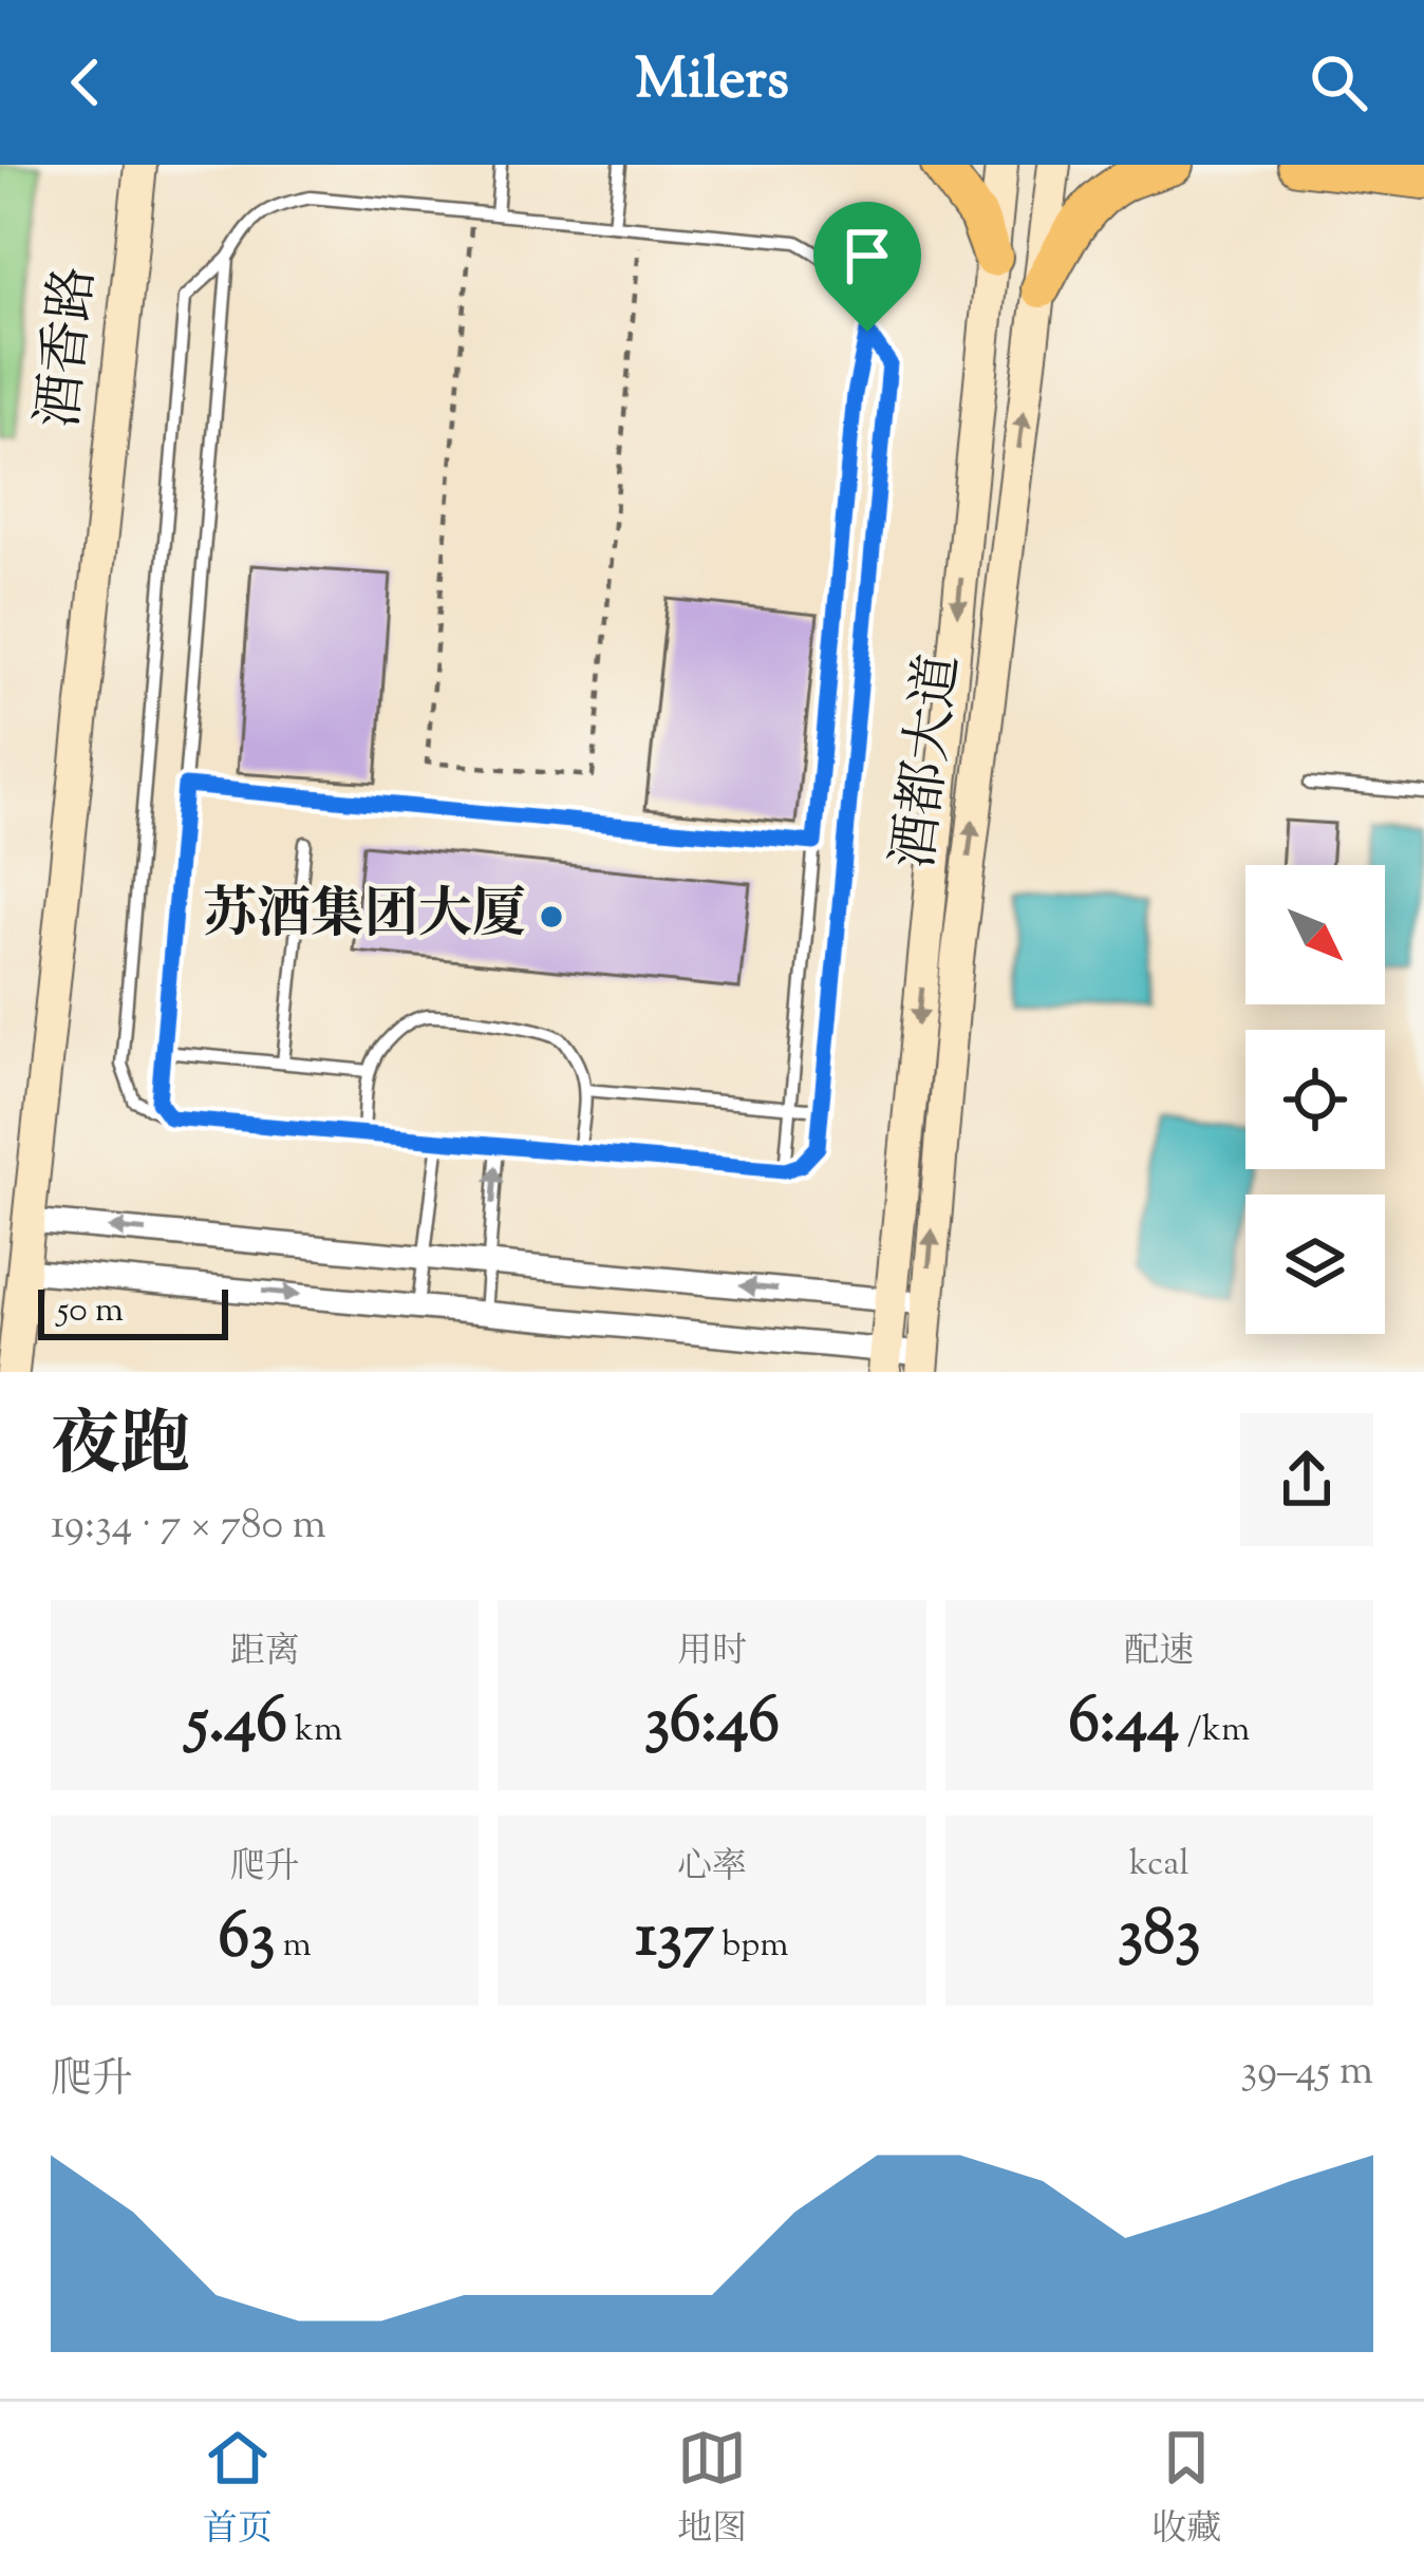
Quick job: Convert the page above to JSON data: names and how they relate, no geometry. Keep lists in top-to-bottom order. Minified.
{"streets":{"street":["酒香路","酒都大道"]},"places":["苏酒集团大厦"],"scale_bar":"50 m","north":"bottom right","page":{"header":"Milers","scale":"50 m","heading":["夜跑","19:34 · 7 × 780 m"],"stats":[["距离","5.46 km"],["用时","36:46"],["配速","6:44 /km"],["爬升","63 m"],["心率","137 bpm"],["kcal","383"]],"chart":["爬升","39–45 m"],"tabs":["首页","地图","收藏"]}}
